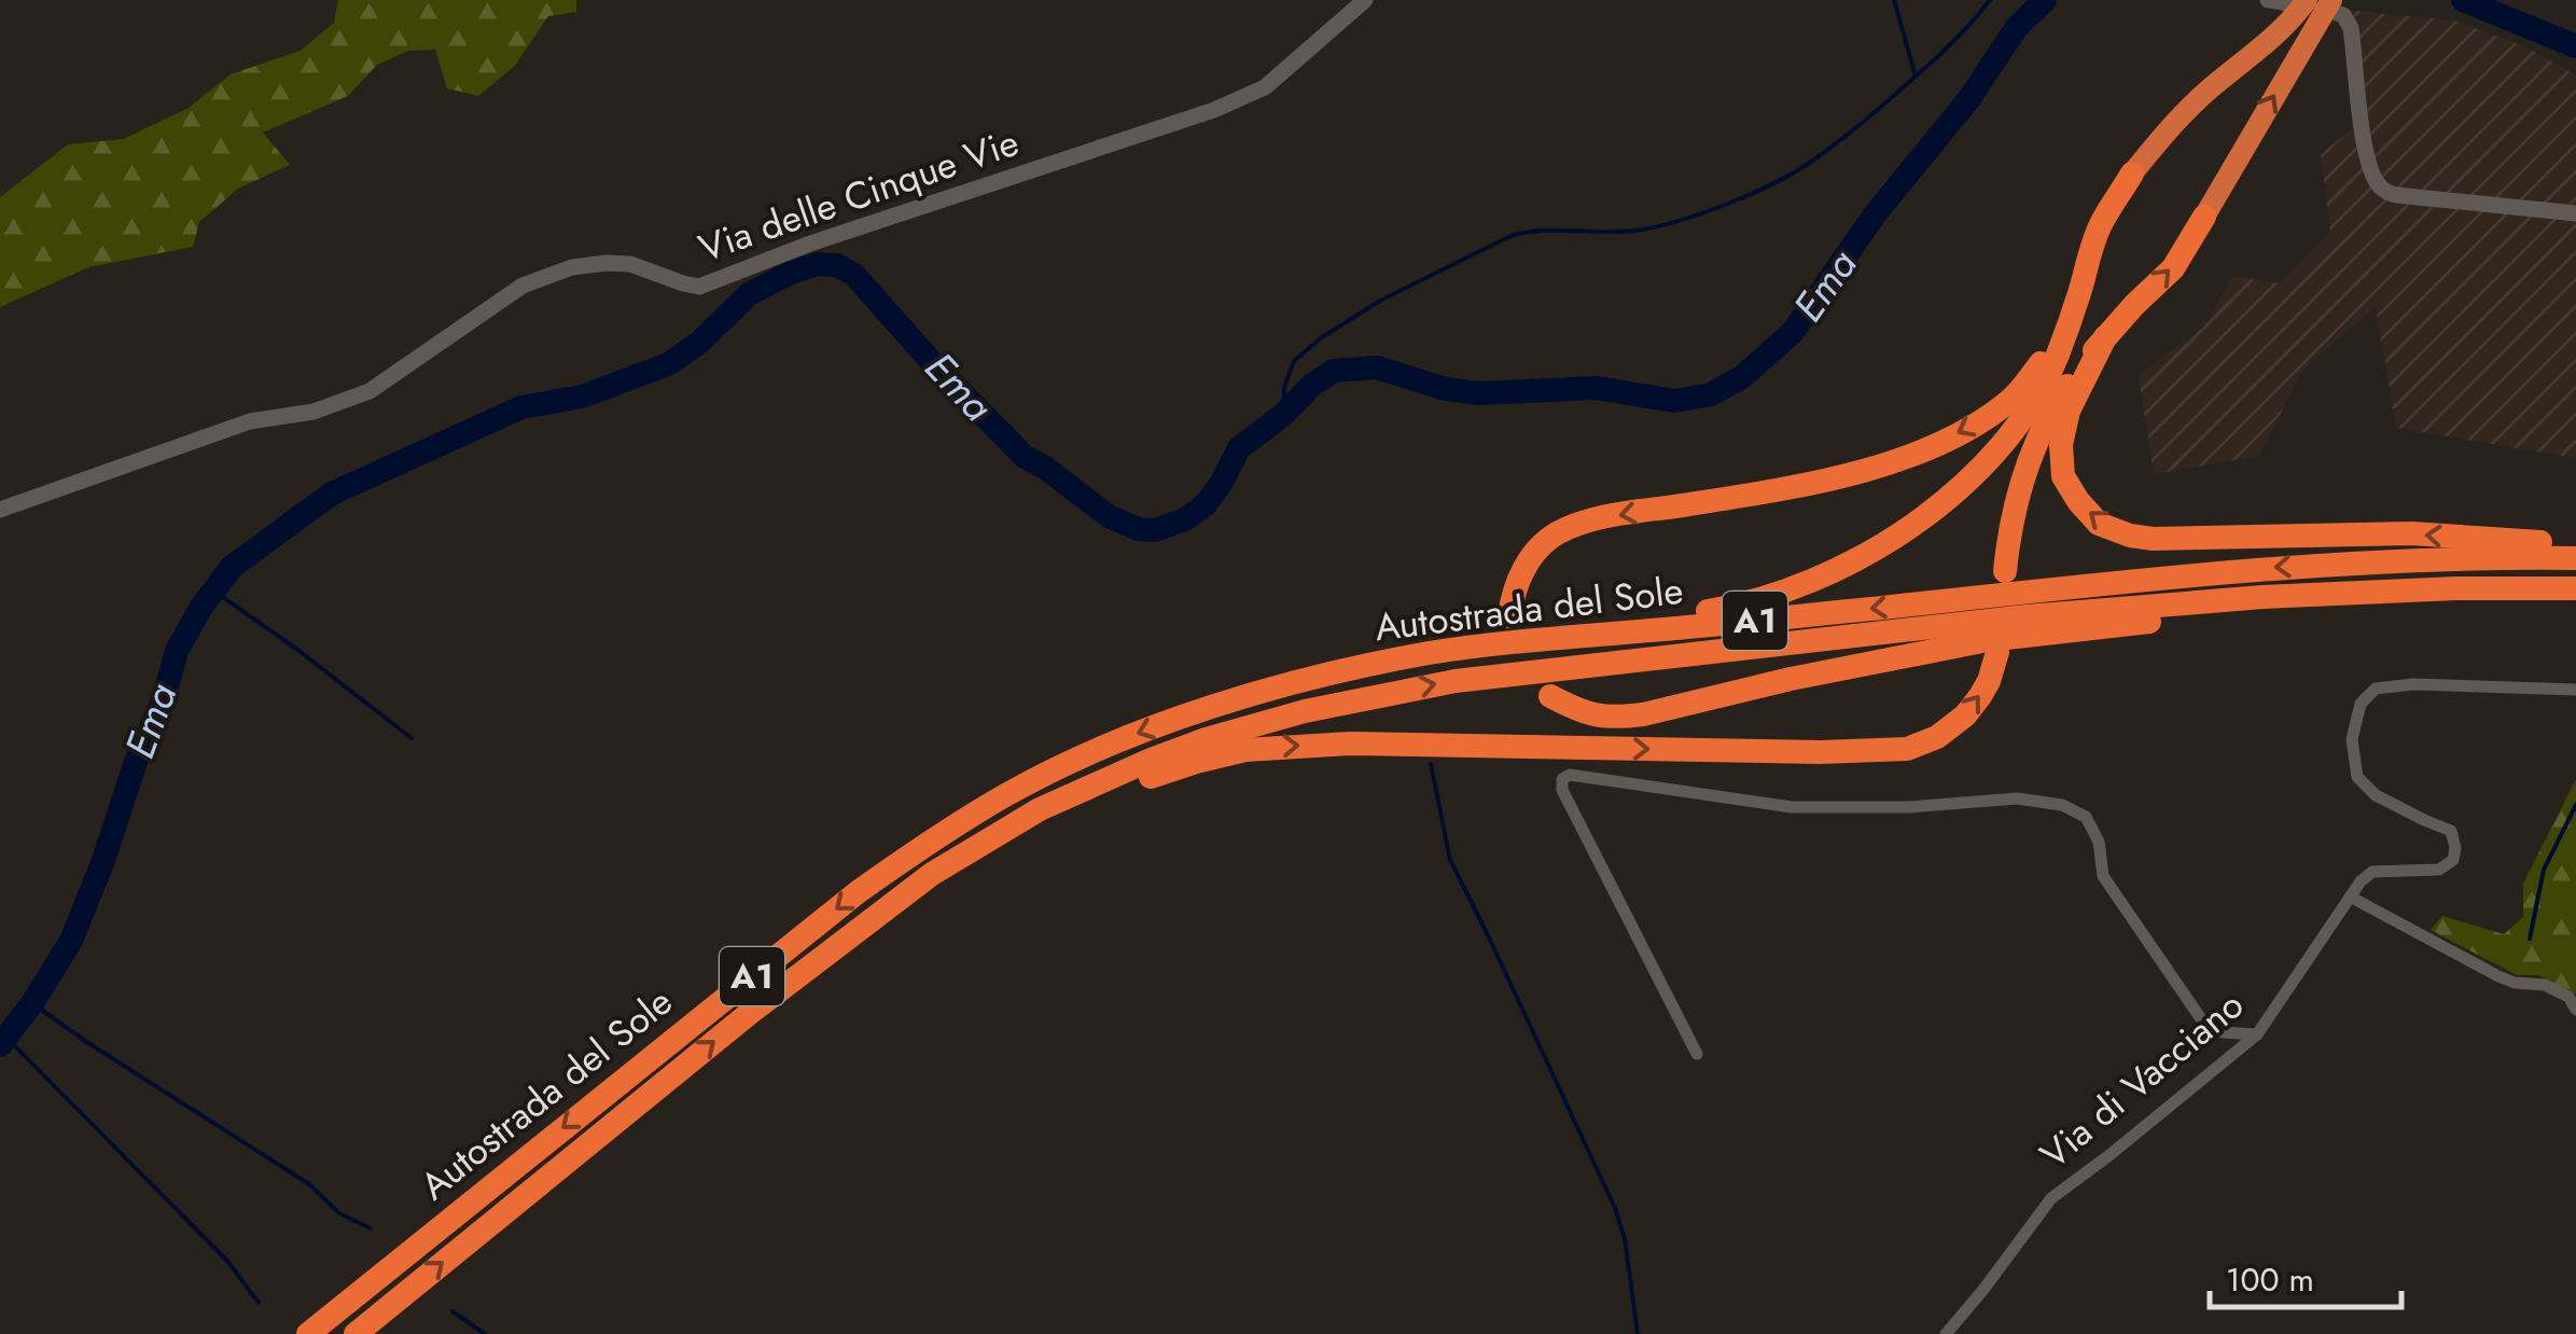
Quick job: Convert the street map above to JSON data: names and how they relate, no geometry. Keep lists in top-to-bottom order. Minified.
{"streets":{"highway":["Autostrada del Sole","A1"],"street":["Via delle Cinque Vie","Via di Vacciano"]},"water":["Ema"],"scale_bar":"100 m"}
